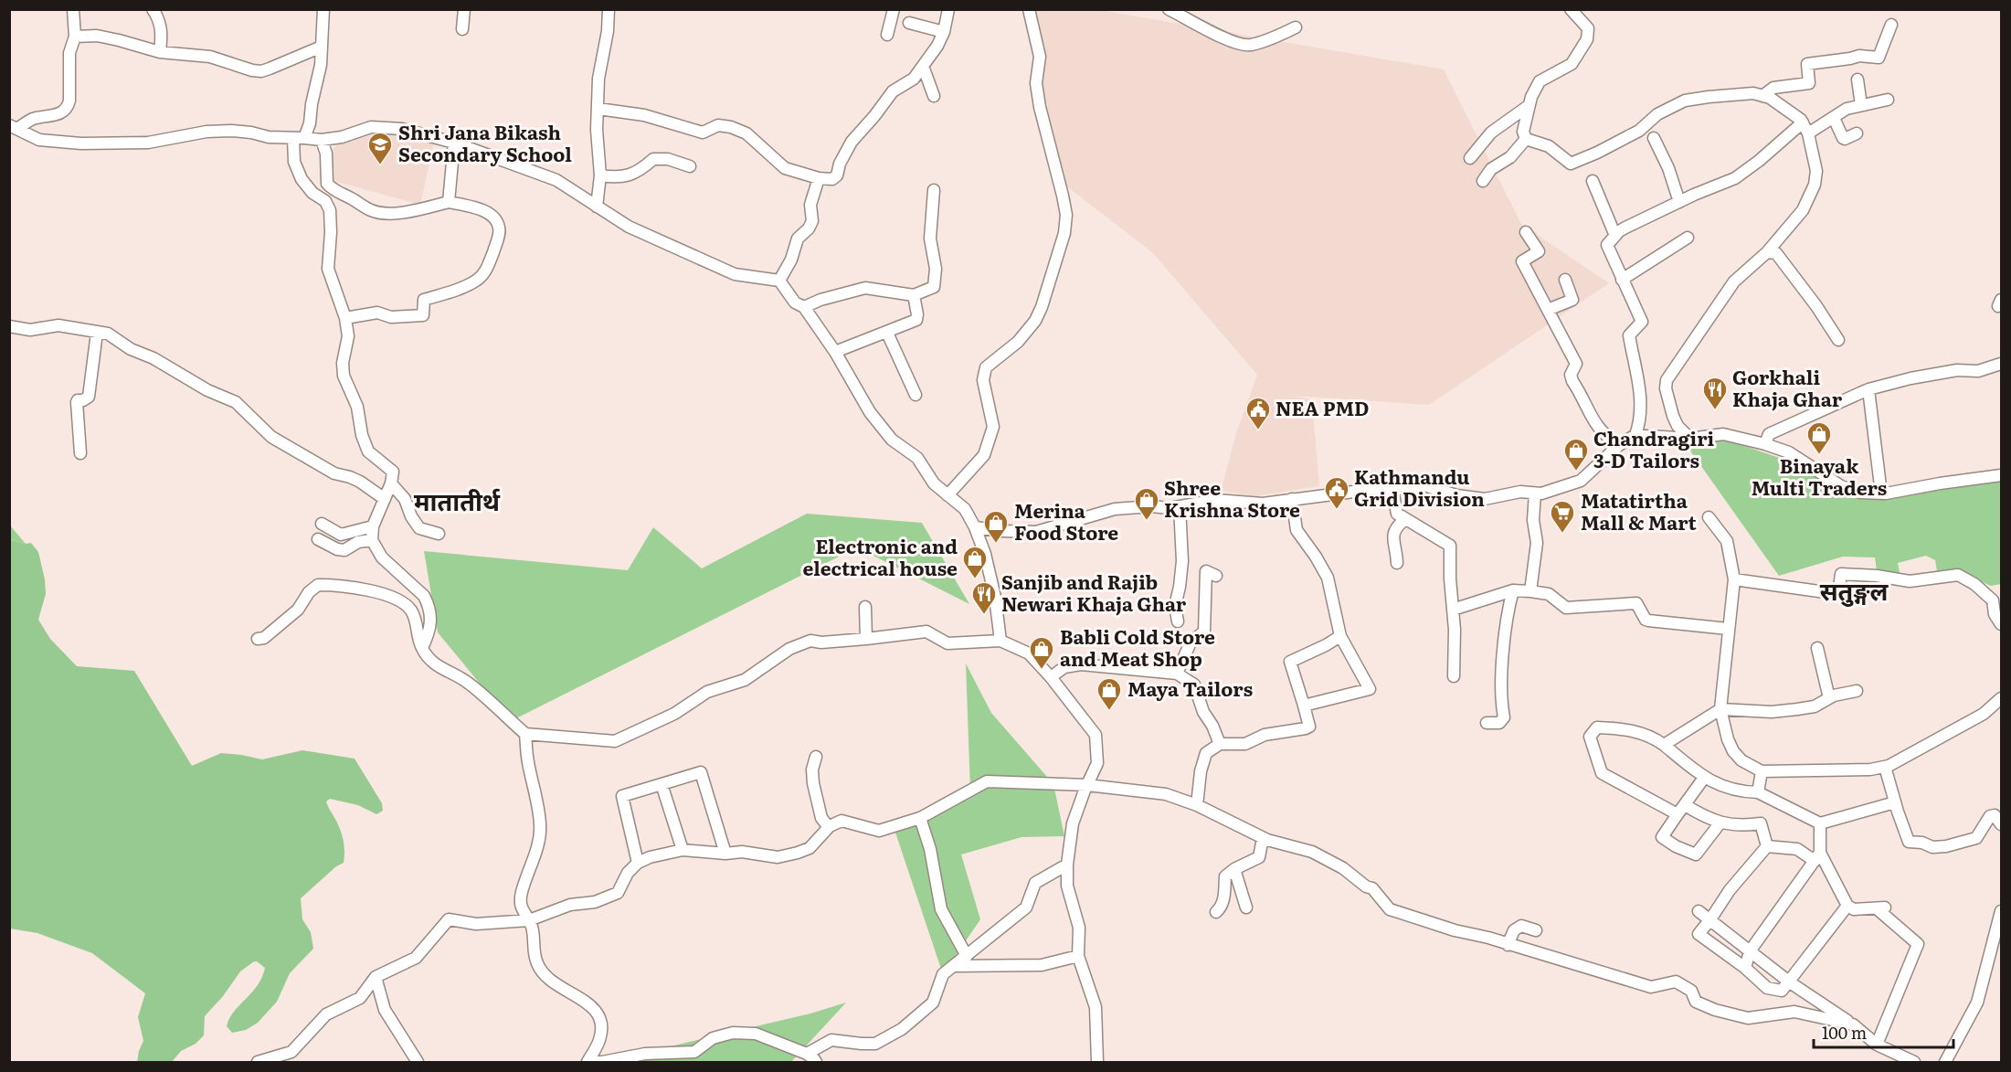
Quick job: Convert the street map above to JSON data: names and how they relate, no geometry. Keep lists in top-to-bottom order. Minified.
{"districts":["मातातीर्थ","सतुङ्गल"],"places":{"school or university":["Shri Jana Bikash Secondary School"],"restaurant":["Gorkhali Khaja Ghar","Sanjib and Rajib Newari Khaja Ghar"],"public building":["NEA PMD","Kathmandu Grid Division"],"shop":["Binayak Multi Traders","Chandragiri 3-D Tailors","Shree Krishna Store","Merina Food Store","Electronic and electrical house","Babli Cold Store and Meat Shop","Maya Tailors"],"supermarket":["Matatirtha Mall & Mart"]},"scale_bar":"100 m"}
